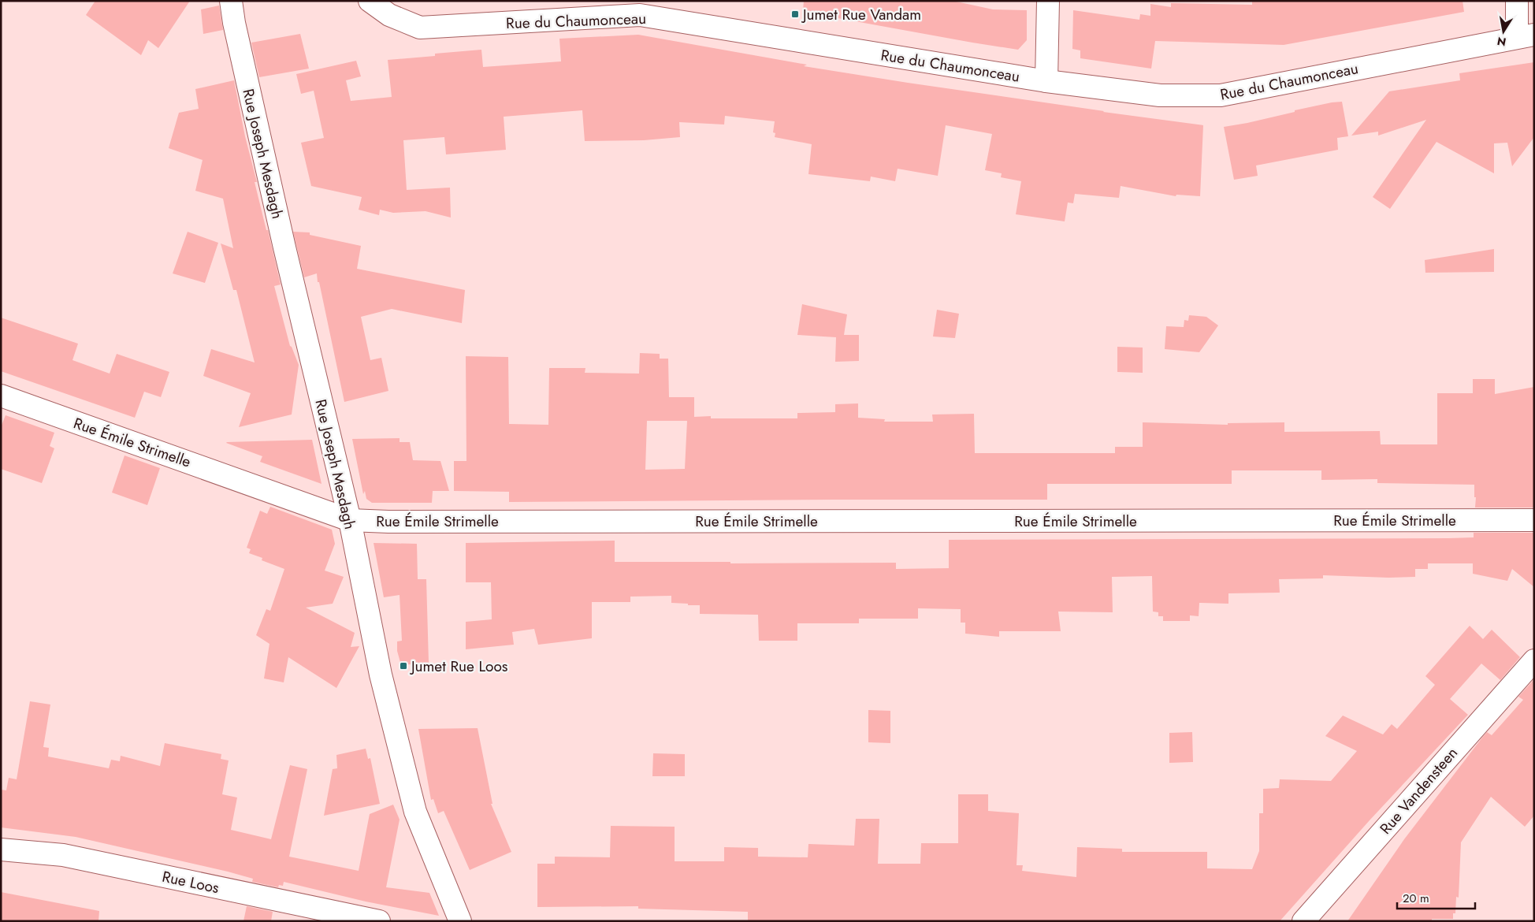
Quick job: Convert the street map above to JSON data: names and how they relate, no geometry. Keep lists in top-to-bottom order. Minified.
{"streets":{"street":["Rue du Chaumonceau","Rue Joseph Mesdagh","Rue Émile Strimelle","Rue Vandensteen","Rue Loos"]},"crossings":[["Rue Joseph Mesdagh","Rue Émile Strimelle"]],"places":{"transit":["Jumet Rue Vandam","Jumet Rue Loos"]},"scale_bar":"20 m","north":"bottom"}
